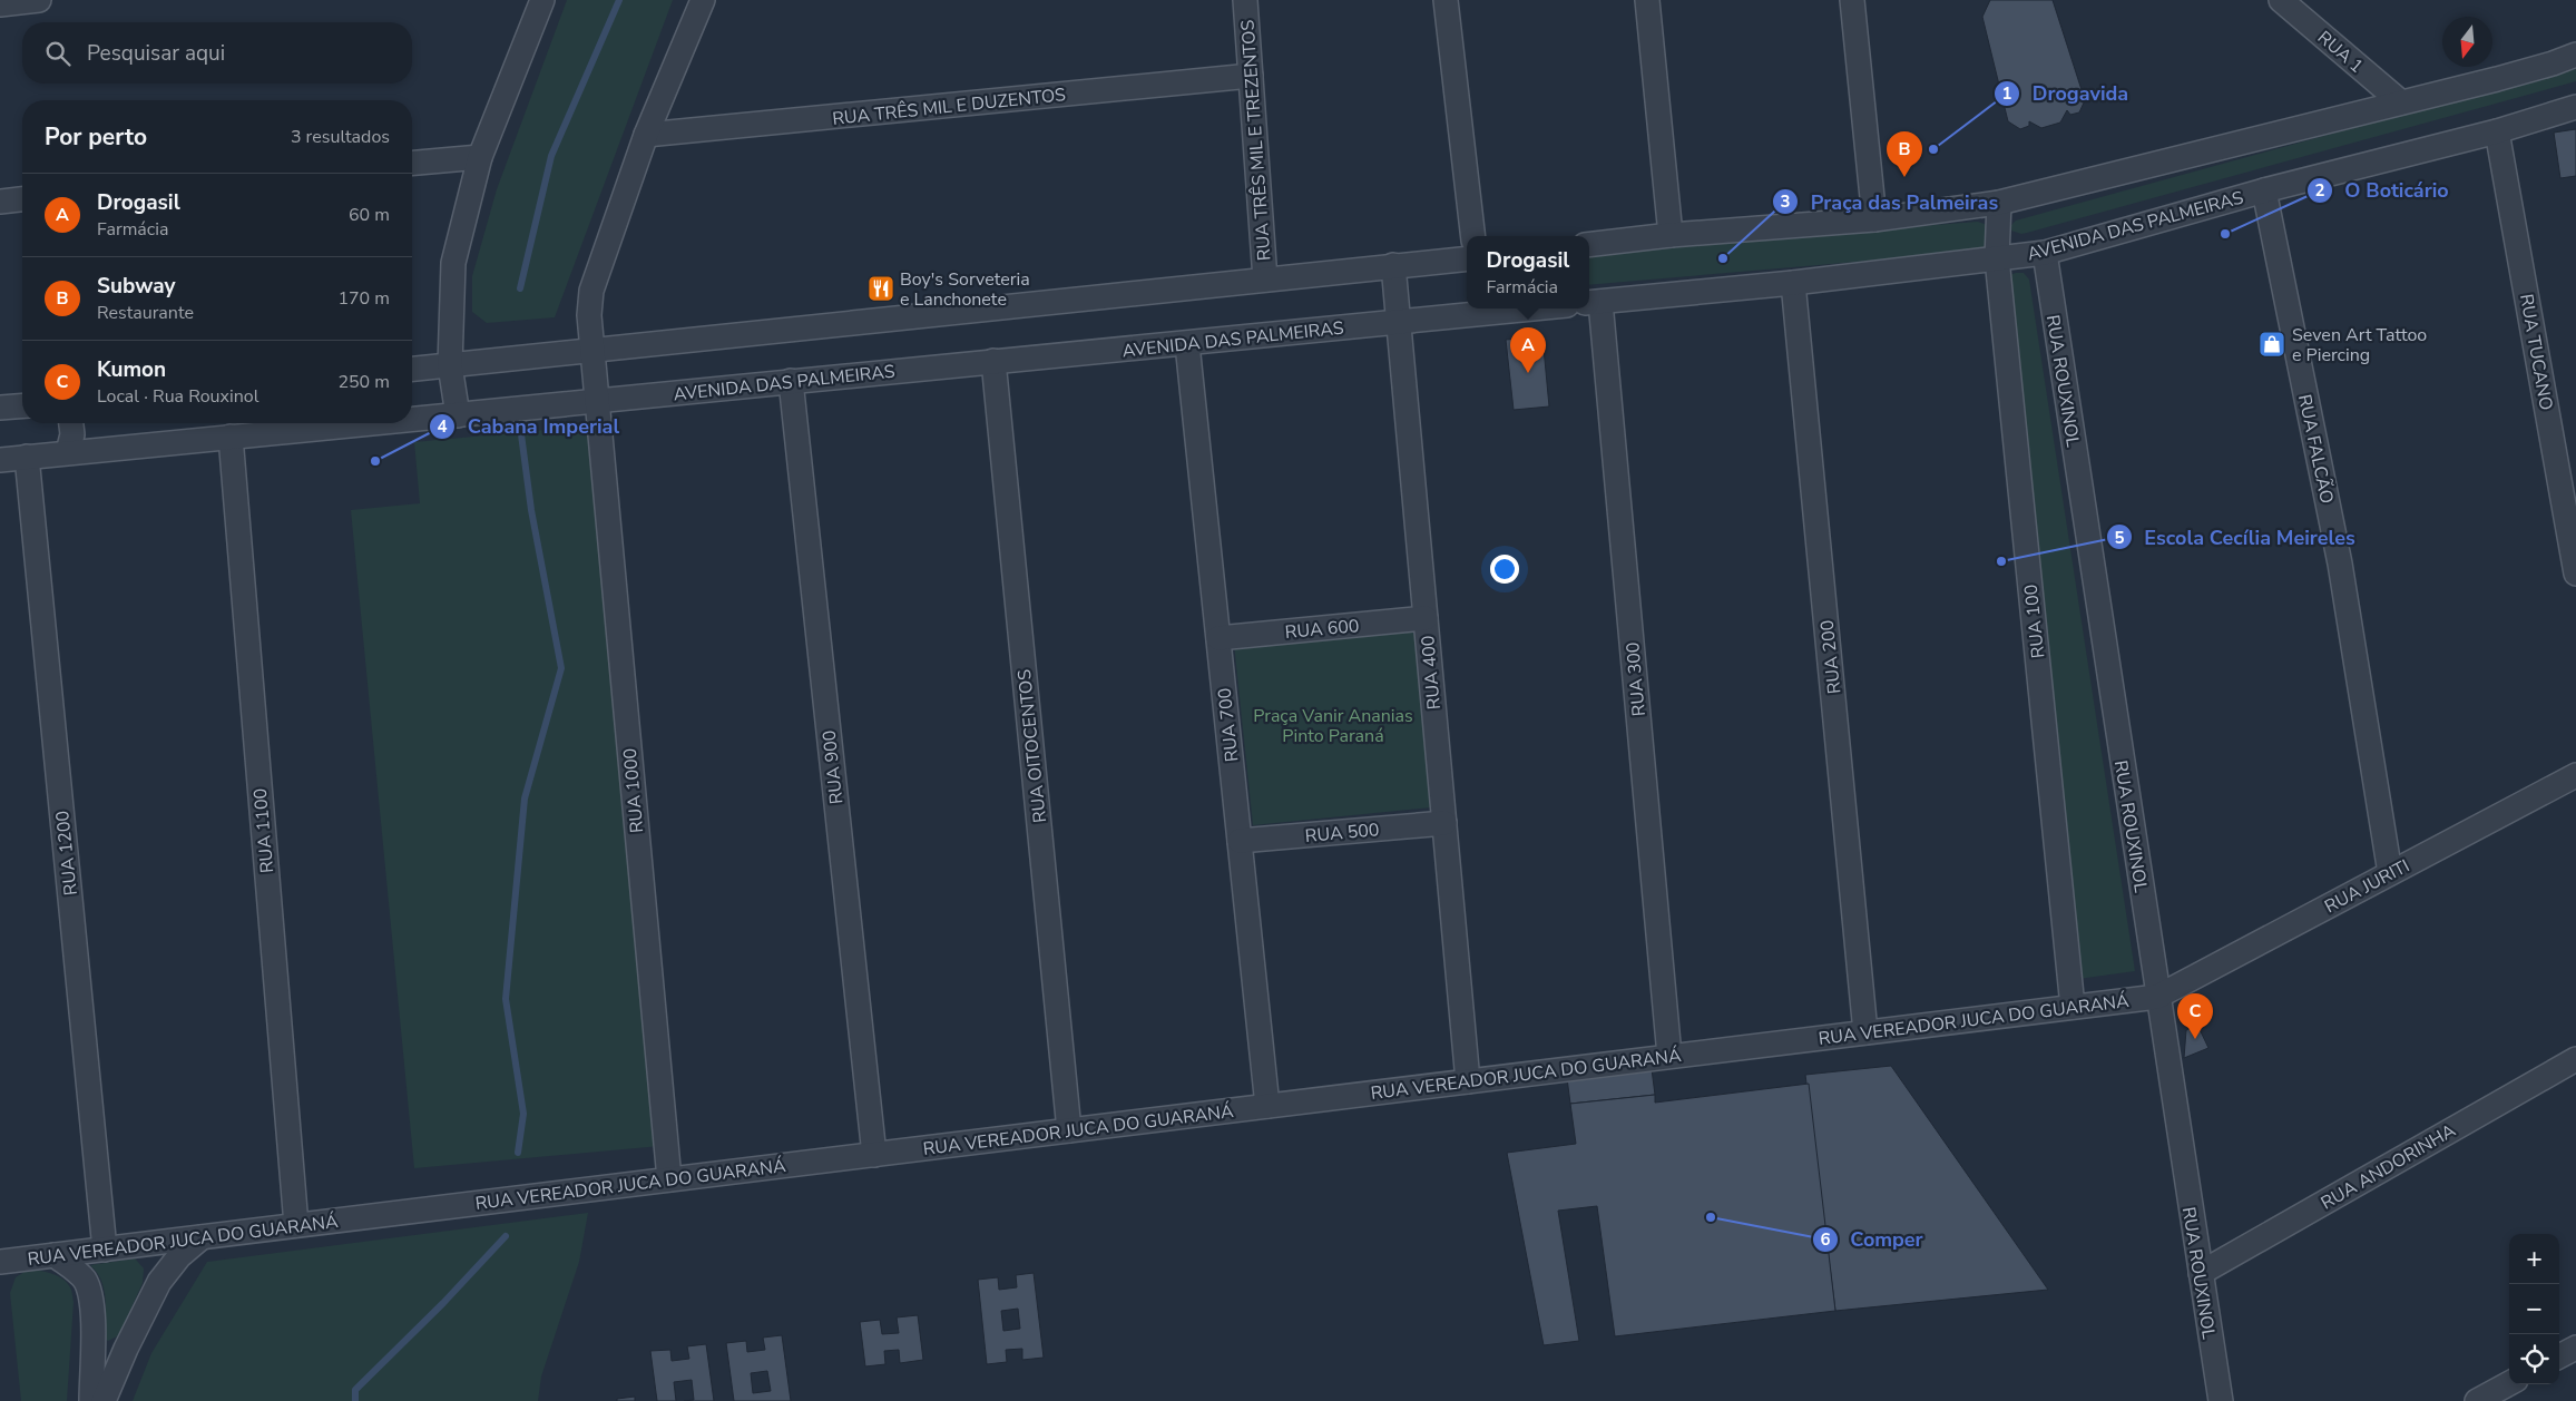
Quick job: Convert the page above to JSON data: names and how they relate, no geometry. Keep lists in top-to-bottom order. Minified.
{"streets":{"street":["RUA 1","RUA TRÊS MIL E DUZENTOS","RUA TRÊS MIL E TREZENTOS","AVENIDA DAS PALMEIRAS","RUA TUCANO","RUA ROUXINOL","RUA FALCÃO","RUA 100","RUA 600","RUA 200","RUA 400","RUA 300","RUA 700","RUA OITOCENTOS","RUA 900","RUA 1000","RUA 1100","RUA 500","RUA 1200","RUA JURITI","RUA VEREADOR JUCA DO GUARANÁ","RUA ANDORINHA"]},"crossings":[["RUA TRÊS MIL E DUZENTOS","RUA TRÊS MIL E TREZENTOS"],["RUA TRÊS MIL E DUZENTOS","RUA 1000"],["AVENIDA DAS PALMEIRAS","RUA TUCANO"],["AVENIDA DAS PALMEIRAS","RUA ROUXINOL"],["AVENIDA DAS PALMEIRAS","RUA FALCÃO"],["AVENIDA DAS PALMEIRAS","RUA 100"],["AVENIDA DAS PALMEIRAS","RUA 200"],["AVENIDA DAS PALMEIRAS","RUA 400"],["AVENIDA DAS PALMEIRAS","RUA 300"],["AVENIDA DAS PALMEIRAS","RUA 700"],["AVENIDA DAS PALMEIRAS","RUA OITOCENTOS"],["AVENIDA DAS PALMEIRAS","RUA 900"],["AVENIDA DAS PALMEIRAS","RUA 1000"],["AVENIDA DAS PALMEIRAS","RUA 1100"],["AVENIDA DAS PALMEIRAS","RUA 1200"],["RUA ROUXINOL","RUA JURITI"],["RUA ROUXINOL","RUA VEREADOR JUCA DO GUARANÁ"],["RUA ROUXINOL","RUA ANDORINHA"],["RUA FALCÃO","RUA JURITI"],["RUA 100","RUA VEREADOR JUCA DO GUARANÁ"],["RUA 600","RUA 400"],["RUA 600","RUA 700"],["RUA 200","RUA VEREADOR JUCA DO GUARANÁ"],["RUA 400","RUA 500"],["RUA 400","RUA VEREADOR JUCA DO GUARANÁ"],["RUA 300","RUA VEREADOR JUCA DO GUARANÁ"],["RUA 700","RUA 500"],["RUA 700","RUA VEREADOR JUCA DO GUARANÁ"],["RUA OITOCENTOS","RUA VEREADOR JUCA DO GUARANÁ"],["RUA 900","RUA VEREADOR JUCA DO GUARANÁ"],["RUA 1000","RUA VEREADOR JUCA DO GUARANÁ"],["RUA 1100","RUA VEREADOR JUCA DO GUARANÁ"],["RUA 1200","RUA VEREADOR JUCA DO GUARANÁ"],["RUA JURITI","RUA VEREADOR JUCA DO GUARANÁ"]],"parks":["Praça Vanir Ananias Pinto Paraná"],"places":{"other":["Drogavida","O Boticário","Praça das Palmeiras","Cabana Imperial","Escola Cecília Meireles","Comper"],"restaurant":["Boy's Sorveteria e Lanchonete"],"shop":["Seven Art Tattoo e Piercing"]},"north":"bottom","page":{"search":"Pesquisar aqui","heading":["Por perto","3 resultados"],"pins":["B","A","C"],"list":[{"mark":"A","name":"Drogasil","note":"Farmácia","value":"60 m"},{"mark":"B","name":"Subway","note":"Restaurante","value":"170 m"},{"mark":"C","name":"Kumon","note":"Local · Rua Rouxinol","value":"250 m"}],"popup":["Drogasil","Farmácia"],"map_buttons":["+","−"]}}
